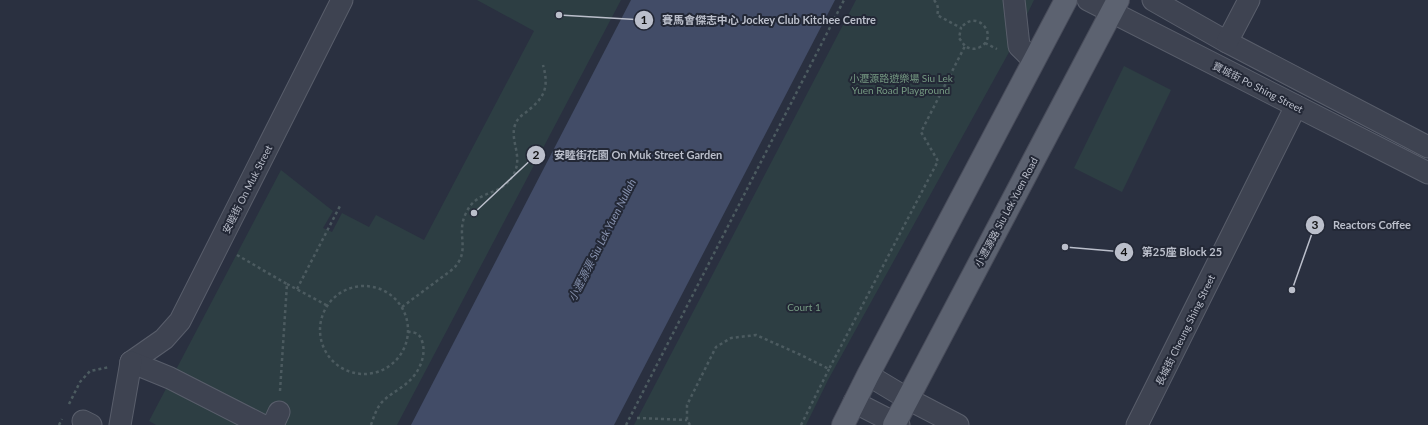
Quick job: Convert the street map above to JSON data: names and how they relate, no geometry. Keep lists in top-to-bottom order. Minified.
{"streets":{"main road":["小瀝源路 Siu Lek Yuen Road"],"street":["寶城街 Po Shing Street","安睦街 On Muk Street","長城街 Cheung Shing Street"]},"crossings":[["寶城街 Po Shing Street","小瀝源路 Siu Lek Yuen Road"],["寶城街 Po Shing Street","長城街 Cheung Shing Street"]],"water":["小瀝源渠 Siu Lek Yuen Nullah"],"parks":["小瀝源路遊樂場 Siu Lek Yuen Road Playground","Court 1"],"places":["賽馬會傑志中心 Jockey Club Kitchee Centre","安睦街花園 On Muk Street Garden","第25座 Block 25","Reactors Coffee"]}
